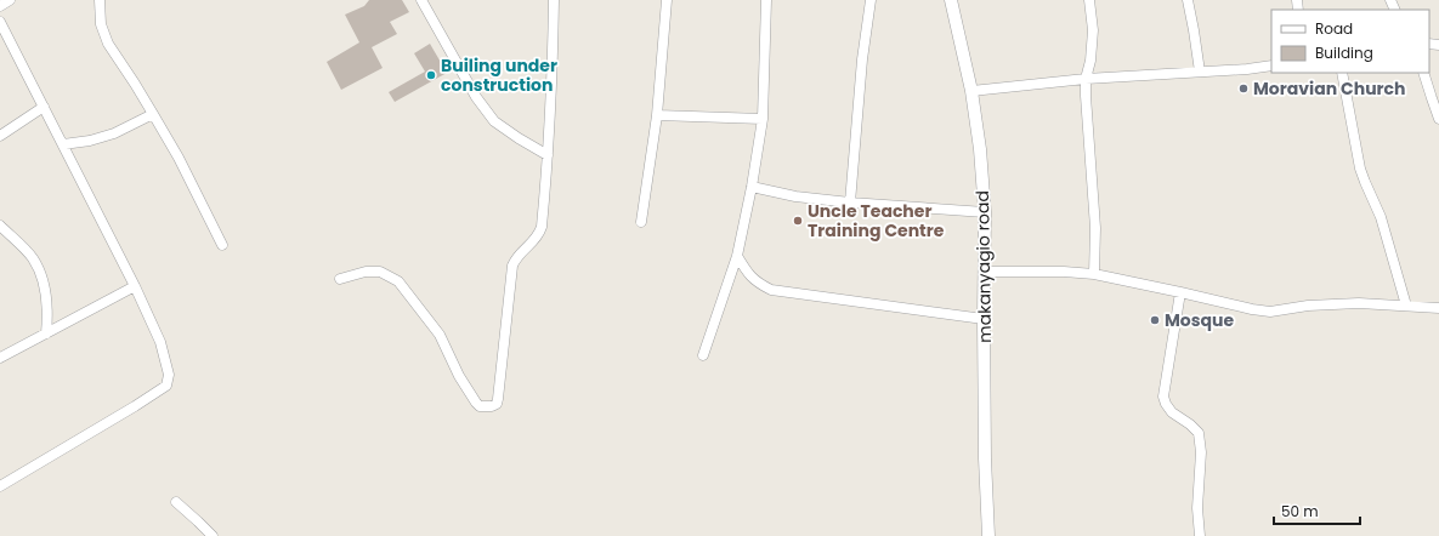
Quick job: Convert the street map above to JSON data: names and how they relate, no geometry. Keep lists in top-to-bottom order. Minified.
{"streets":{"street":["makanyagio road"]},"places":["Builing under construction","Moravian Church","Uncle Teacher Training Centre","Mosque"],"legend":["Road","Building"],"scale_bar":"50 m"}
